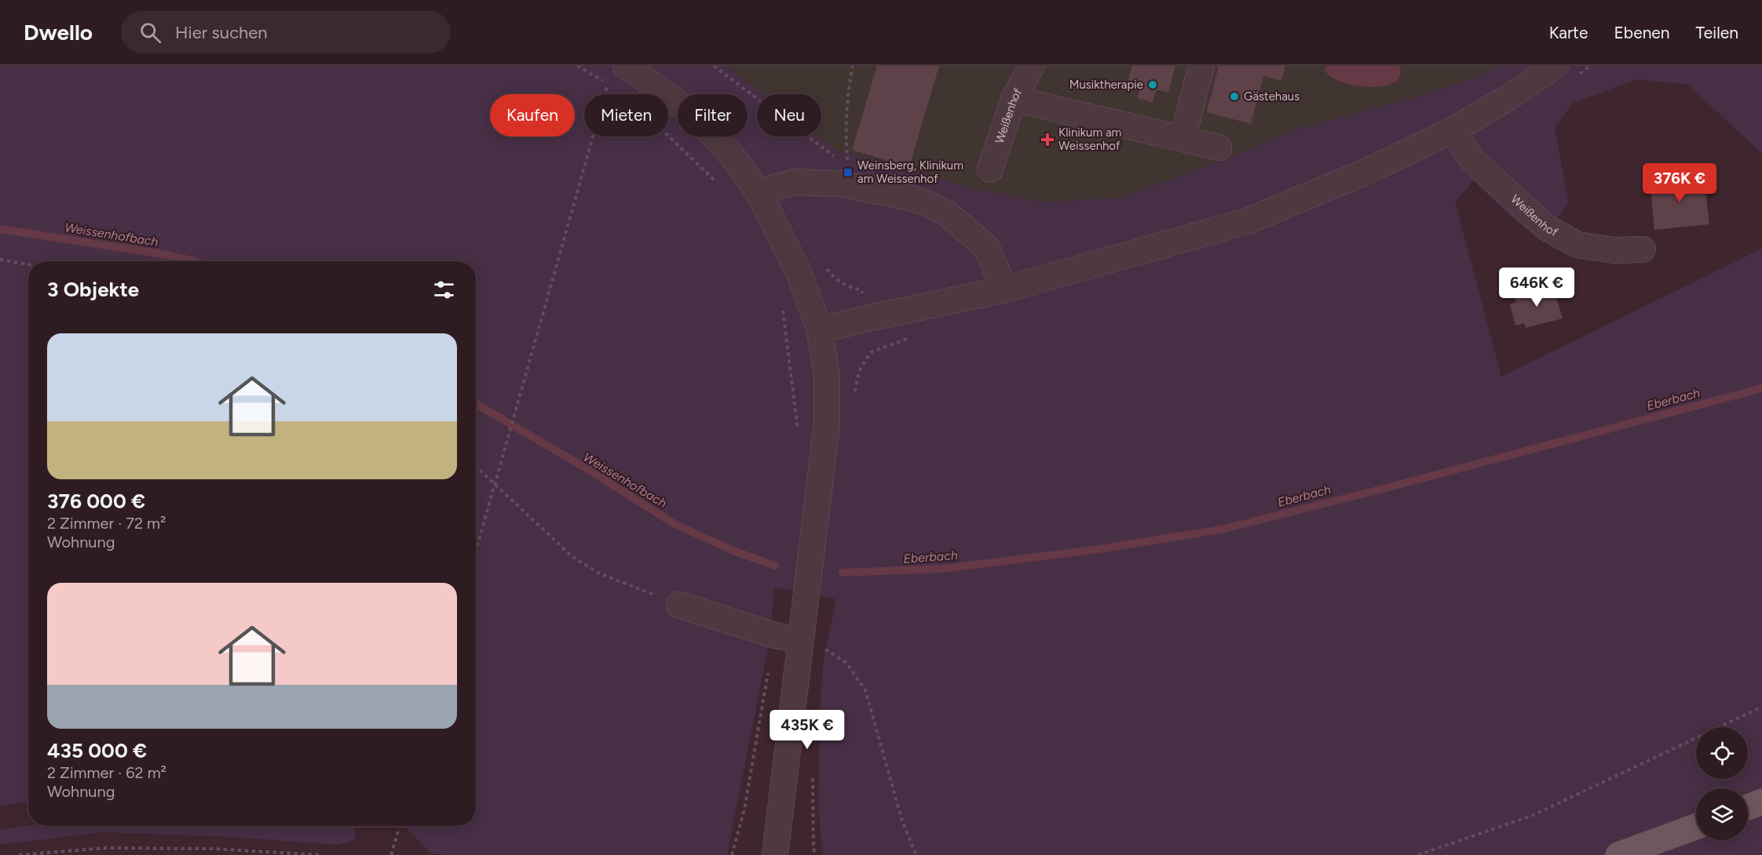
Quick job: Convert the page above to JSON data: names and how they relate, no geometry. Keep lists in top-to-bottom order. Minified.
{"streets":{"street":["Weißenhof"]},"water":["Weissenhofbach","Eberbach"],"places":{"other":["Musiktherapie","Gästehaus"],"health":["Klinikum am Weissenhof"],"transit":["Weinsberg, Klinikum am Weissenhof"]},"page":{"header":"Dwello","search":"Hier suchen","nav":["Karte","Ebenen","Teilen"],"chip":["Kaufen","Mieten","Filter","Neu"],"price":["376K €","646K €","435K €"],"heading":"3 Objekte","list":[{"name":"376 000 €","note":"2 Zimmer · 72 m² · Wohnung"},{"name":"435 000 €","note":"2 Zimmer · 62 m² · Wohnung"}]}}
